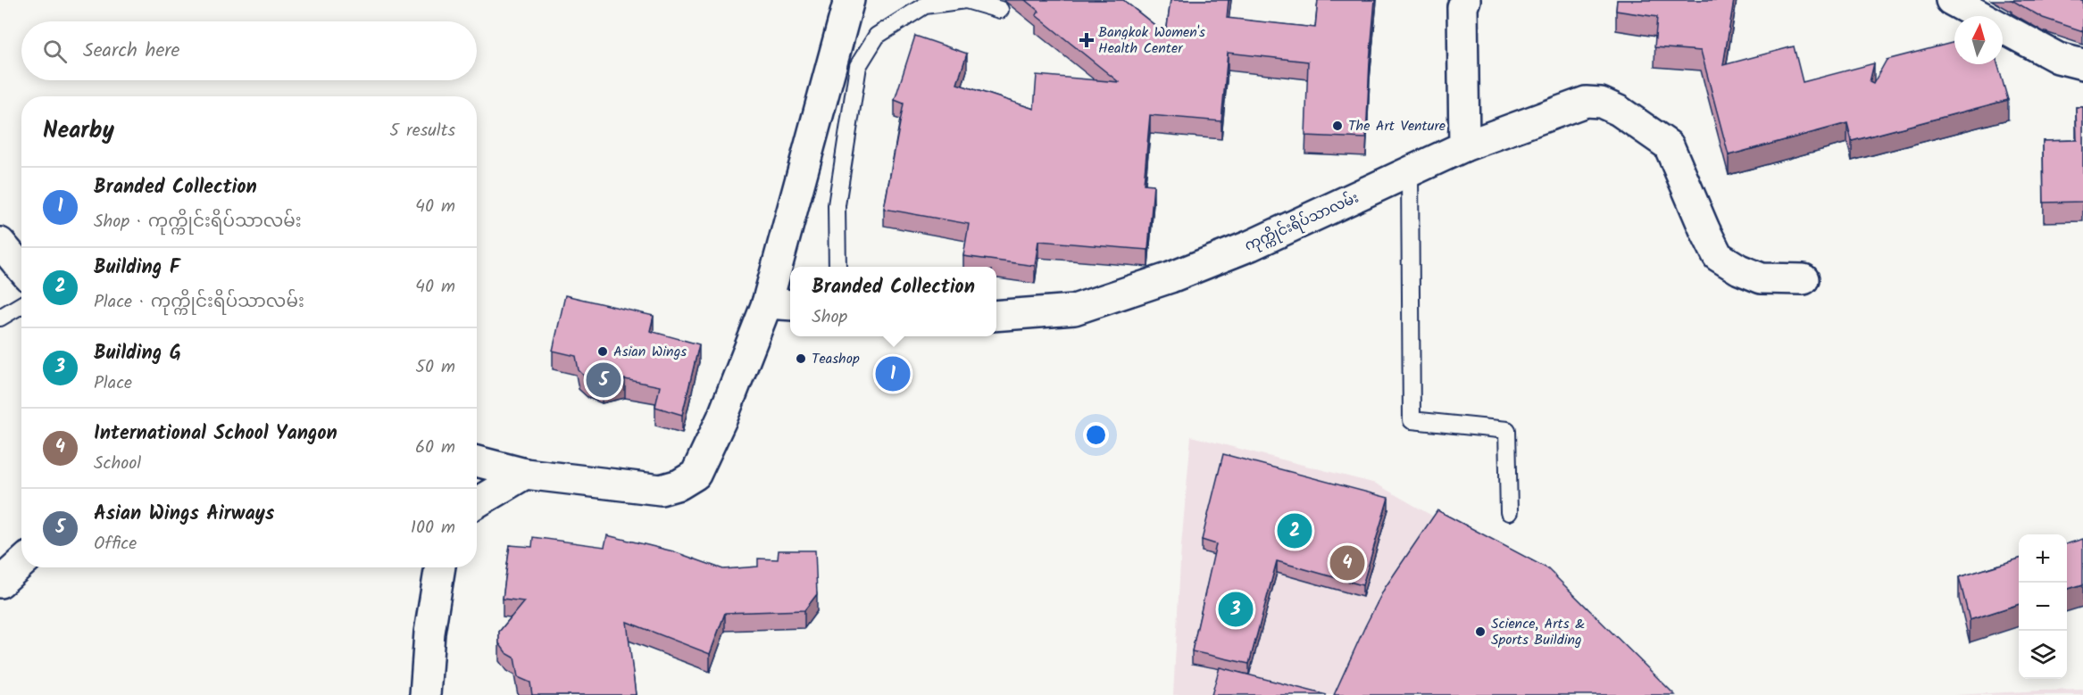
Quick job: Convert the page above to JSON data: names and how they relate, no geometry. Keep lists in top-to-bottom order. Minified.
{"streets":{"street":["ကုက္ကိုင်းရိပ်သာလမ်း"]},"places":{"health":["Bangkok Women's Health Center"],"other":["The Art Venture","Asian Wings","Teashop","Science, Arts & Sports Building"]},"north":"top","page":{"search":"Search here","heading":["Nearby","5 results"],"list":[{"mark":"1","name":"Branded Collection","note":"Shop · ကုက္ကိုင်းရိပ်သာလမ်း","value":"40 m"},{"mark":"2","name":"Building F","note":"Place · ကုက္ကိုင်းရိပ်သာလမ်း","value":"40 m"},{"mark":"3","name":"Building G","note":"Place","value":"50 m"},{"mark":"4","name":"International School Yangon","note":"School","value":"60 m"},{"mark":"5","name":"Asian Wings Airways","note":"Office","value":"100 m"}],"popup":["Branded Collection","Shop"],"pins":["1","5","2","4","3"],"map_buttons":["+","−"]}}
